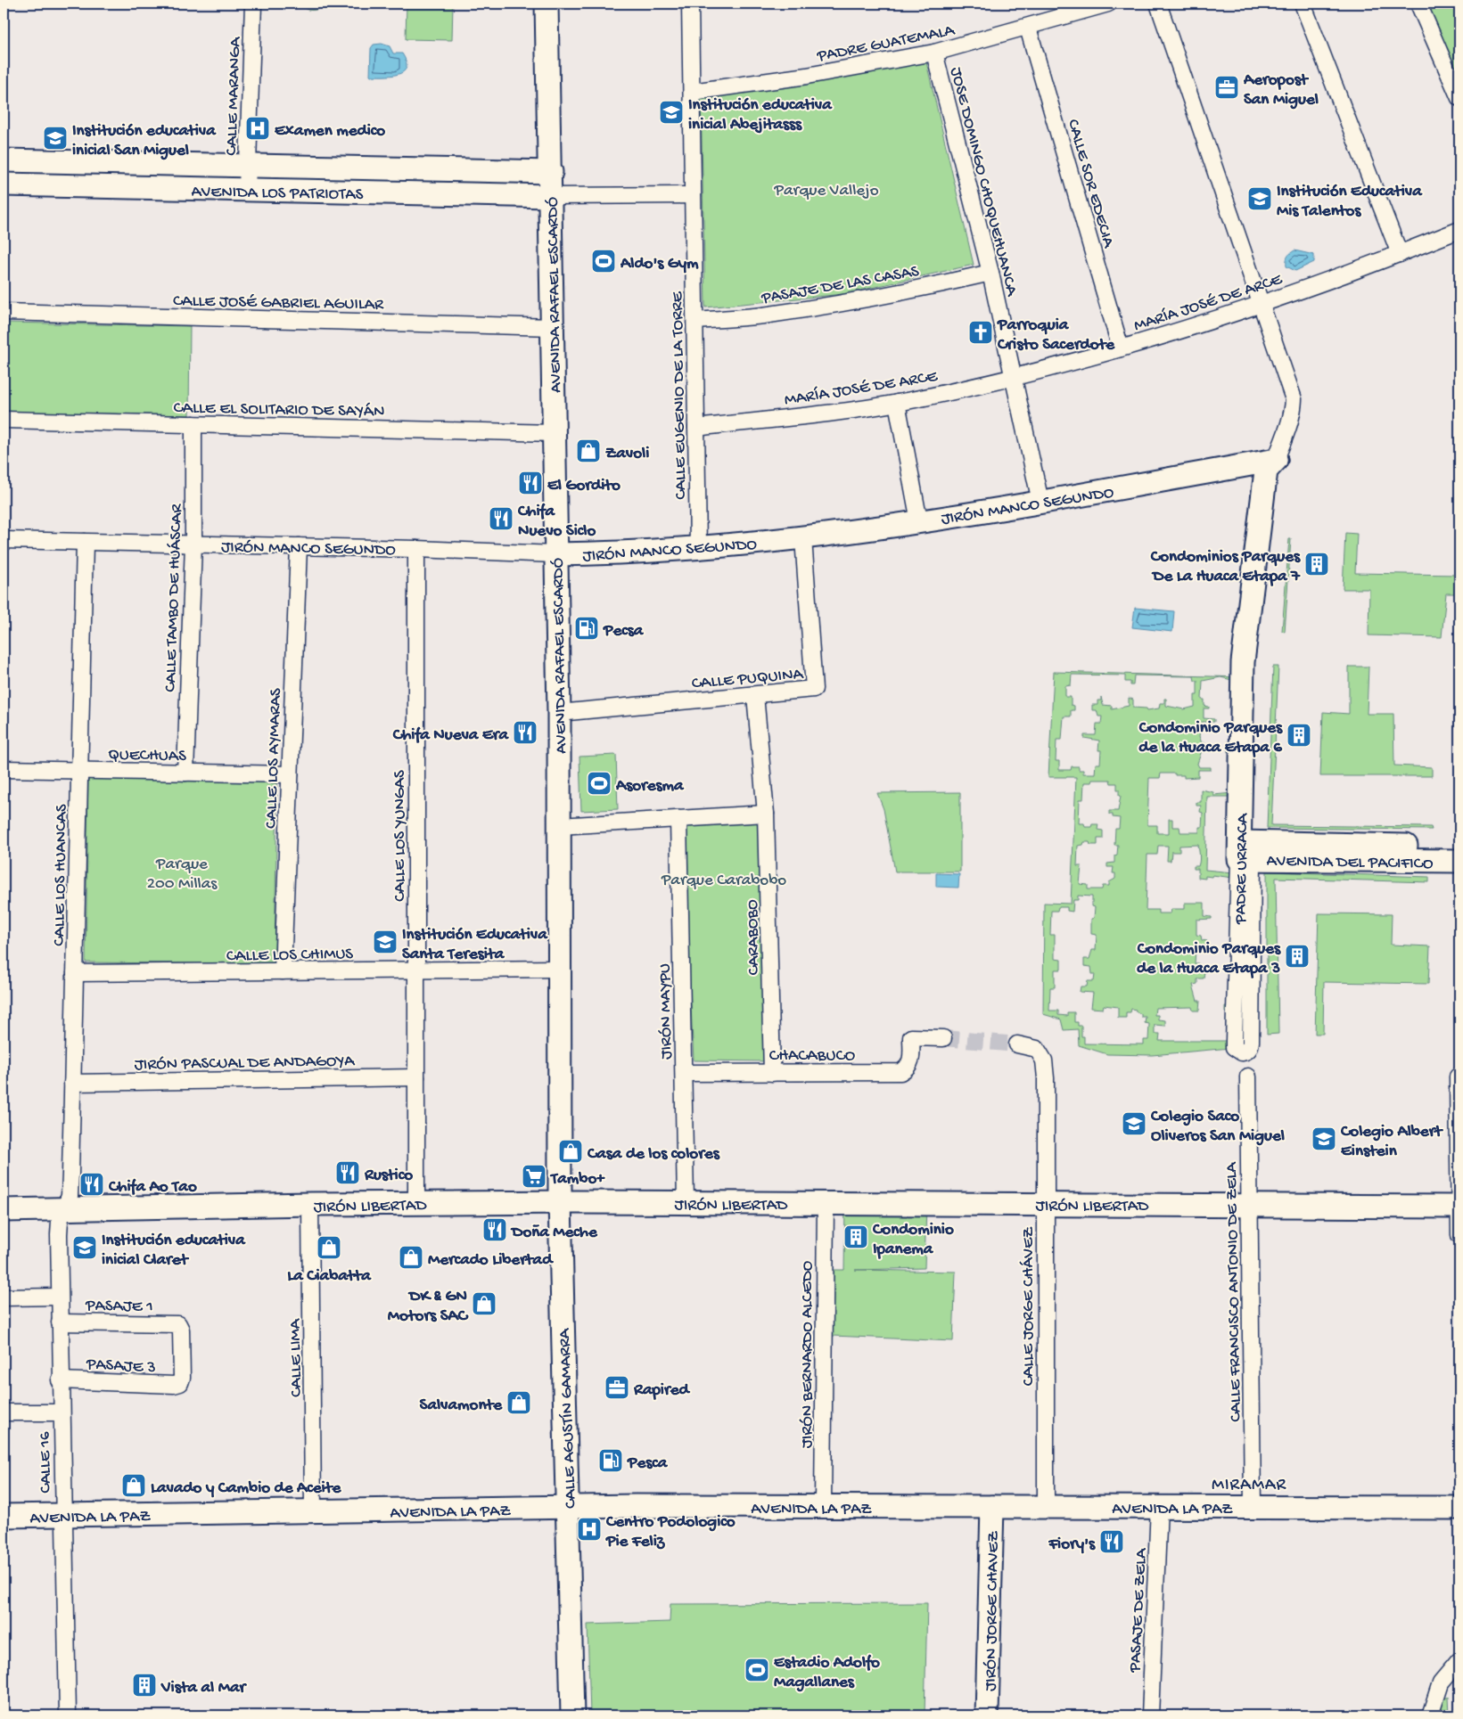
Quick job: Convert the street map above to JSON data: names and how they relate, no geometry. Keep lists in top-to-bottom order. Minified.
{"streets":{"main road":["AVENIDA LOS PATRIOTAS","AVENIDA RAFAEL ESCARDÓ","JIRÓN MANCO SEGUNDO","AVENIDA DEL PACIFICO","PADRE URRACA","JIRÓN LIBERTAD","CALLE AGUSTÍN GAMARRA","AVENIDA LA PAZ","JIRÓN JORGE CHAVEZ"],"street":["PADRE GUATEMALA","CALLE MARANGA","JOSE DOMINGO CHOQUEHUANCA","CALLE SOR EDECIA","PASAJE DE LAS CASAS","CALLE JOSÉ GABRIEL AGUILAR","MARÍA JOSÉ DE ARCE","CALLE EUGENIO DE LA TORRE","CALLE EL SOLITARIO DE SAYÁN","CALLE TAMBO DE HUÁSCAR","CALLE PUQUINA","QUECHUAS","CALLE LOS AYMARAS","CALLE LOS YUNGAS","CALLE LOS HUANCAS","CARABOBO","CALLE LOS CHIMUS","JIRÓN MAYPU","CHACABUCO","JIRÓN PASCUAL DE ANDAGOYA","CALLE FRANCISCO ANTONIO DE ZELA","PASAJE 1","CALLE JORGE CHÁVEZ","JIRÓN BERNARDO ALCEDO","CALLE LIMA","PASAJE 3","CALLE 16","PASAJE DE ZELA"]},"crossings":[["PADRE GUATEMALA","JOSE DOMINGO CHOQUEHUANCA"],["PADRE GUATEMALA","CALLE SOR EDECIA"],["PADRE GUATEMALA","CALLE EUGENIO DE LA TORRE"],["CALLE MARANGA","AVENIDA LOS PATRIOTAS"],["JOSE DOMINGO CHOQUEHUANCA","PASAJE DE LAS CASAS"],["JOSE DOMINGO CHOQUEHUANCA","MARÍA JOSÉ DE ARCE"],["JOSE DOMINGO CHOQUEHUANCA","JIRÓN MANCO SEGUNDO"],["CALLE SOR EDECIA","MARÍA JOSÉ DE ARCE"],["AVENIDA LOS PATRIOTAS","AVENIDA RAFAEL ESCARDÓ"],["PASAJE DE LAS CASAS","CALLE EUGENIO DE LA TORRE"],["AVENIDA RAFAEL ESCARDÓ","CALLE JOSÉ GABRIEL AGUILAR"],["AVENIDA RAFAEL ESCARDÓ","CALLE EL SOLITARIO DE SAYÁN"],["AVENIDA RAFAEL ESCARDÓ","JIRÓN MANCO SEGUNDO"],["AVENIDA RAFAEL ESCARDÓ","CALLE PUQUINA"],["AVENIDA RAFAEL ESCARDÓ","CALLE LOS CHIMUS"],["AVENIDA RAFAEL ESCARDÓ","JIRÓN LIBERTAD"],["AVENIDA RAFAEL ESCARDÓ","CALLE AGUSTÍN GAMARRA"],["MARÍA JOSÉ DE ARCE","CALLE EUGENIO DE LA TORRE"],["MARÍA JOSÉ DE ARCE","PADRE URRACA"],["CALLE EUGENIO DE LA TORRE","JIRÓN MANCO SEGUNDO"],["CALLE EL SOLITARIO DE SAYÁN","CALLE TAMBO DE HUÁSCAR"],["JIRÓN MANCO SEGUNDO","CALLE TAMBO DE HUÁSCAR"],["JIRÓN MANCO SEGUNDO","CALLE PUQUINA"],["JIRÓN MANCO SEGUNDO","CALLE LOS AYMARAS"],["JIRÓN MANCO SEGUNDO","CALLE LOS YUNGAS"],["JIRÓN MANCO SEGUNDO","PADRE URRACA"],["JIRÓN MANCO SEGUNDO","CALLE LOS HUANCAS"],["CALLE TAMBO DE HUÁSCAR","QUECHUAS"],["CALLE PUQUINA","CARABOBO"],["QUECHUAS","CALLE LOS AYMARAS"],["QUECHUAS","CALLE LOS HUANCAS"],["CALLE LOS AYMARAS","CALLE LOS CHIMUS"],["CALLE LOS YUNGAS","CALLE LOS CHIMUS"],["CALLE LOS YUNGAS","JIRÓN PASCUAL DE ANDAGOYA"],["CALLE LOS YUNGAS","JIRÓN LIBERTAD"],["AVENIDA DEL PACIFICO","PADRE URRACA"],["CALLE LOS HUANCAS","CALLE LOS CHIMUS"],["CALLE LOS HUANCAS","JIRÓN PASCUAL DE ANDAGOYA"],["CALLE LOS HUANCAS","JIRÓN LIBERTAD"],["CALLE LOS HUANCAS","CALLE 16"],["CARABOBO","CHACABUCO"],["JIRÓN MAYPU","CHACABUCO"],["JIRÓN MAYPU","JIRÓN LIBERTAD"],["JIRÓN LIBERTAD","CALLE FRANCISCO ANTONIO DE ZELA"],["JIRÓN LIBERTAD","CALLE JORGE CHÁVEZ"],["JIRÓN LIBERTAD","JIRÓN BERNARDO ALCEDO"],["JIRÓN LIBERTAD","CALLE LIMA"],["JIRÓN LIBERTAD","CALLE AGUSTÍN GAMARRA"],["JIRÓN LIBERTAD","CALLE 16"],["CALLE FRANCISCO ANTONIO DE ZELA","AVENIDA LA PAZ"],["PASAJE 1","PASAJE 3"],["PASAJE 1","CALLE 16"],["CALLE JORGE CHÁVEZ","AVENIDA LA PAZ"],["JIRÓN BERNARDO ALCEDO","AVENIDA LA PAZ"],["CALLE LIMA","AVENIDA LA PAZ"],["PASAJE 3","CALLE 16"],["CALLE AGUSTÍN GAMARRA","AVENIDA LA PAZ"],["CALLE 16","AVENIDA LA PAZ"],["AVENIDA LA PAZ","PASAJE DE ZELA"],["AVENIDA LA PAZ","JIRÓN JORGE CHAVEZ"]],"districts":["MIRAMAR"],"parks":["Parque Vallejo","Parque 200 Millas","Parque Carabobo"],"places":{"office":["Aeropost San Miguel","Rapired"],"school or university":["Institución educativa inicial Abejitasss","Institución educativa inicial San Miguel","Institución Educativa Mis Talentos","Institución Educativa Santa Teresita","Colegio Saco Oliveros San Miguel","Colegio Albert Einstein","Institución educativa inicial Claret"],"hospital":["Examen medico","Centro Podologico Pie Feliz"],"sports":["Aldo's Gym","Asoresma","Estadio Adolfo Magallanes"],"church":["Parroquia Cristo Sacerdote"],"shop":["Zavoli","Casa de los colores","La Ciabatta","Mercado Libertad","DK & GN Motors SAC","Salvamonte","Lavado y Cambio de Aceite"],"restaurant":["El Gordito","Chifa Nuevo Siclo","Chifa Nueva Era","Rustico","Chifa Ao Tao","Doña Meche","Fiory's"],"building":["Condominios Parques De La Huaca Etapa 7","Condominio Parques de la Huaca Etapa 6","Condominio Parques de la Huaca Etapa 3","Condominio Ipanema","Vista al Mar"],"fuel station":["Pecsa","Pesca"],"supermarket":["Tambo+"]}}
